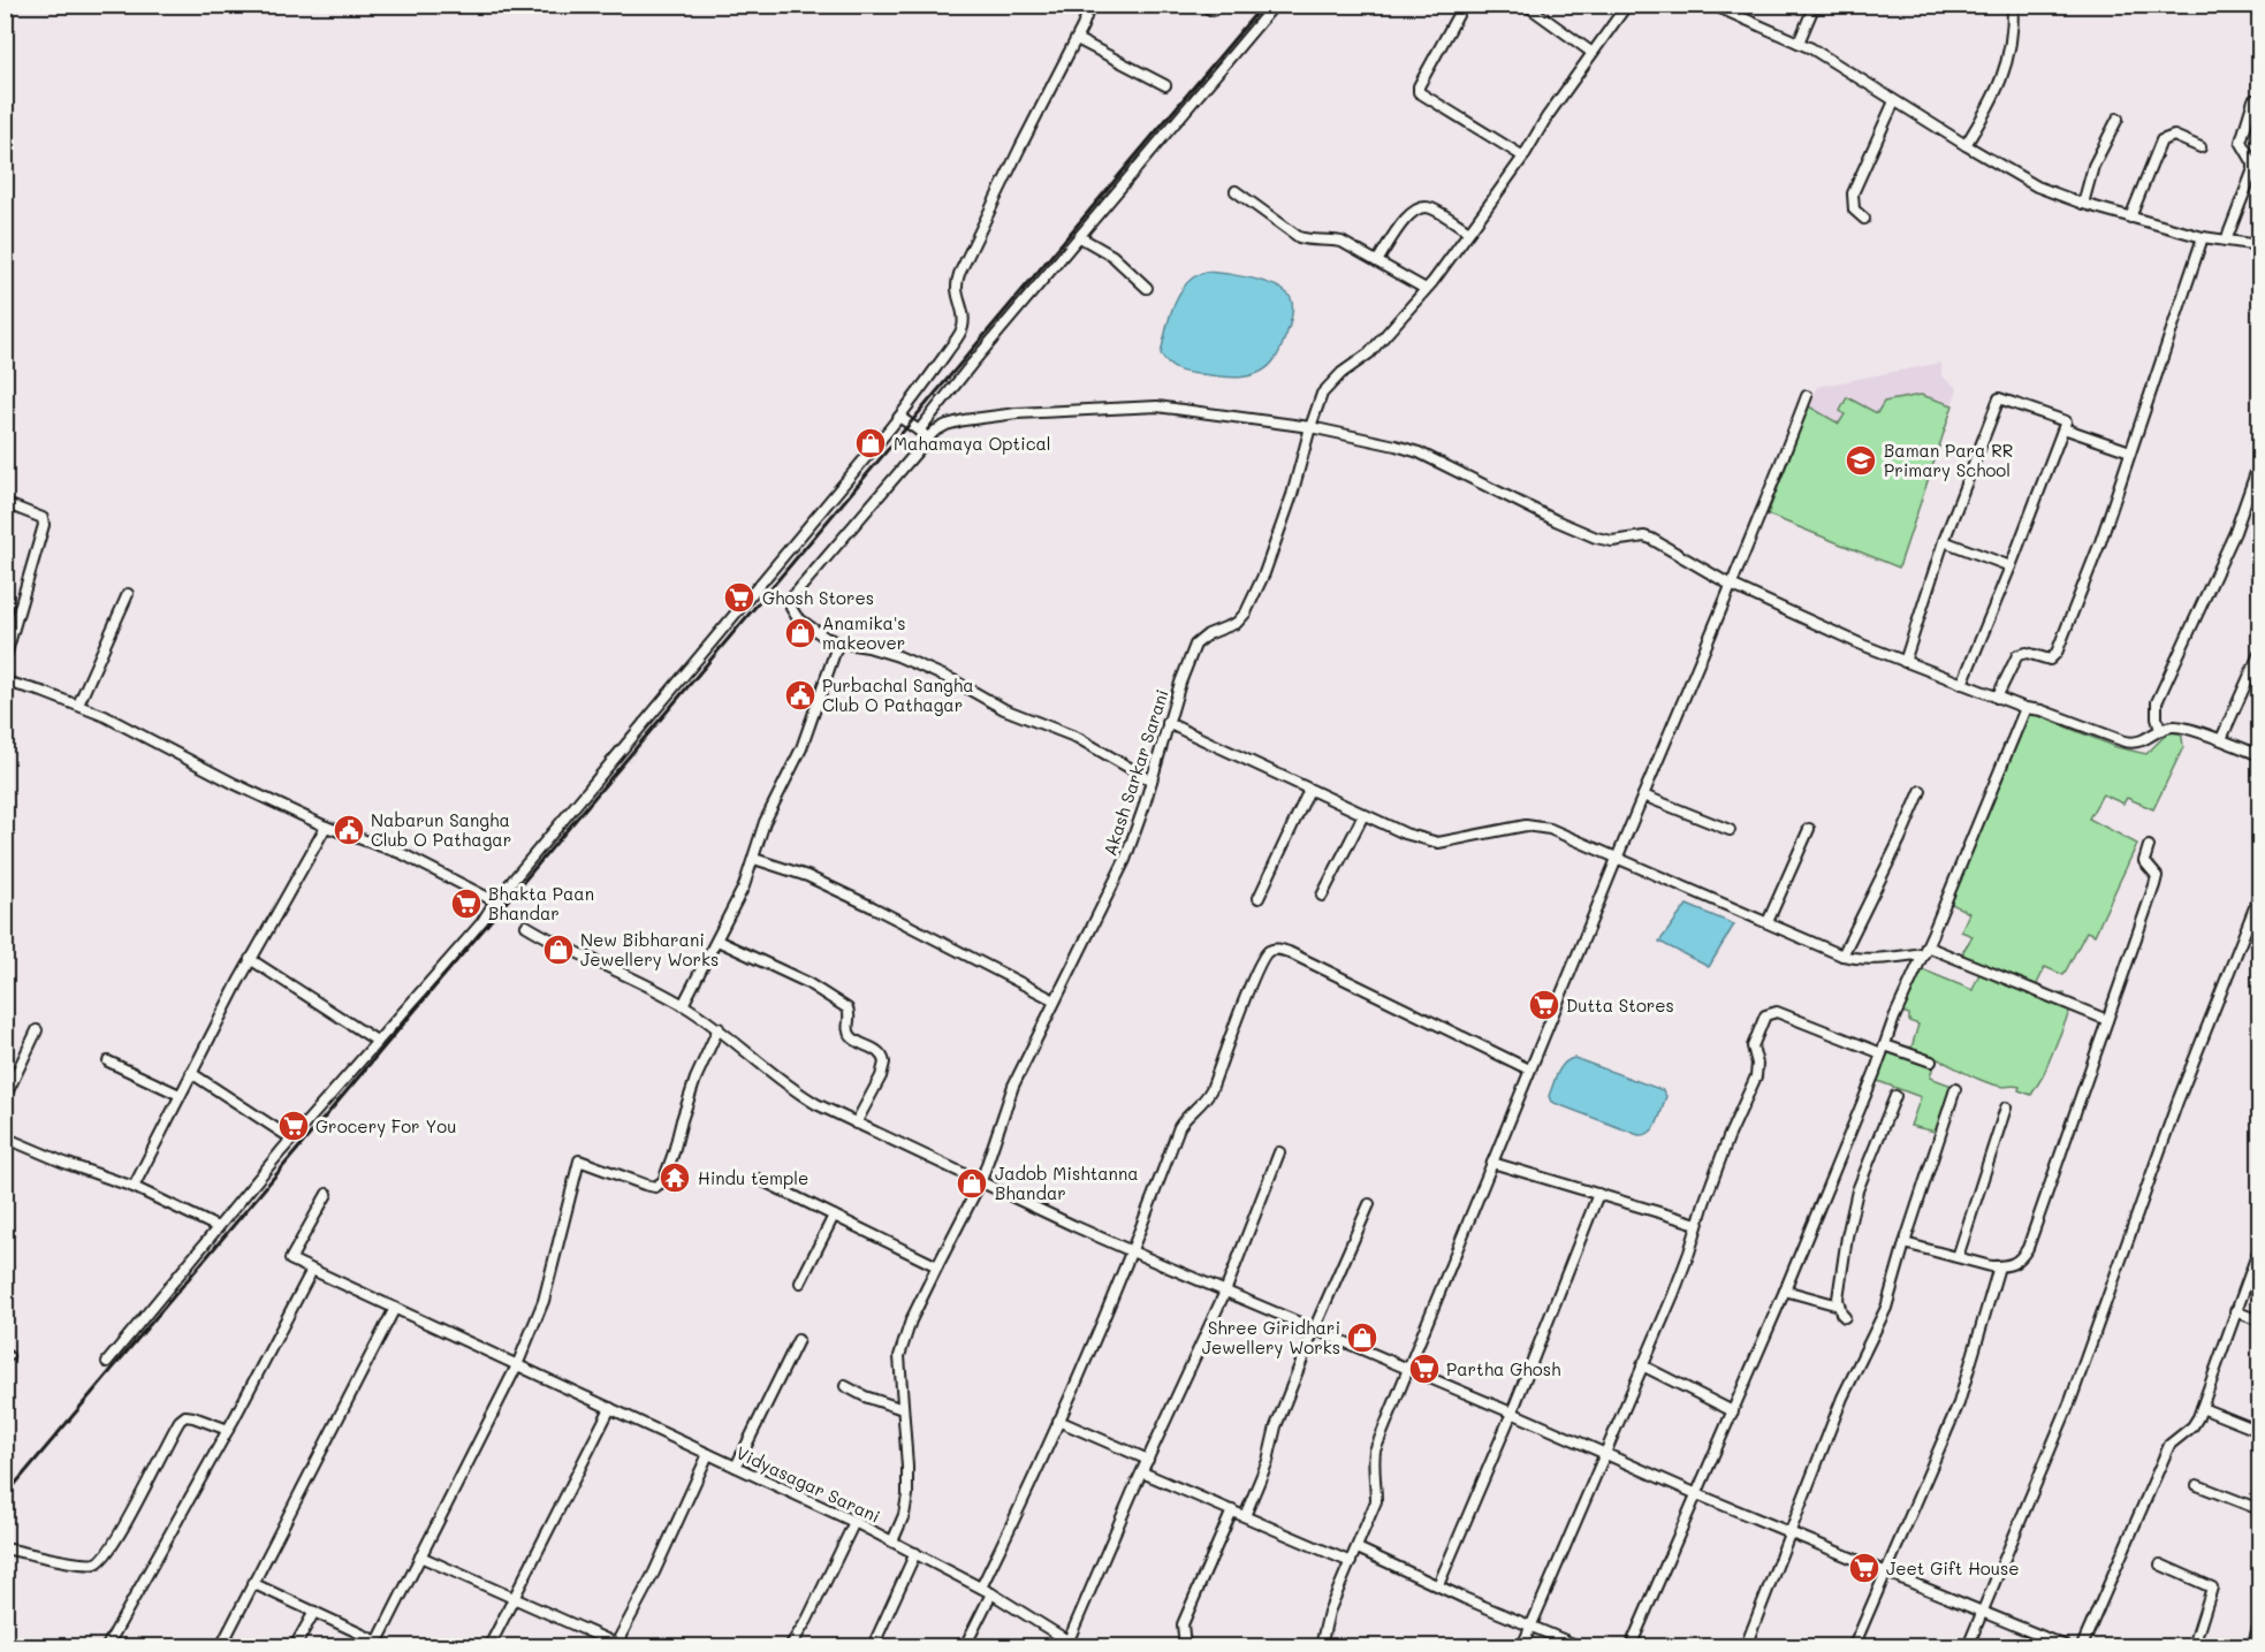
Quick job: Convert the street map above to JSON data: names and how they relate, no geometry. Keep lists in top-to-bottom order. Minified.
{"streets":{"street":["Akash Sarkar Sarani","Vidyasagar Sarani"]},"crossings":[["Akash Sarkar Sarani","Vidyasagar Sarani"]],"places":{"shop":["Mahamaya Optical","Anamika's makeover","New Bibharani Jewellery Works","Jadob Mishtanna Bhandar","Shree Giridhari Jewellery Works"],"school or university":["Baman Para RR Primary School"],"supermarket":["Ghosh Stores","Bhakta Paan Bhandar","Dutta Stores","Grocery For You","Partha Ghosh","Jeet Gift House"],"public building":["Purbachal Sangha Club O Pathagar","Nabarun Sangha Club O Pathagar"],"temple":["Hindu temple"]}}
